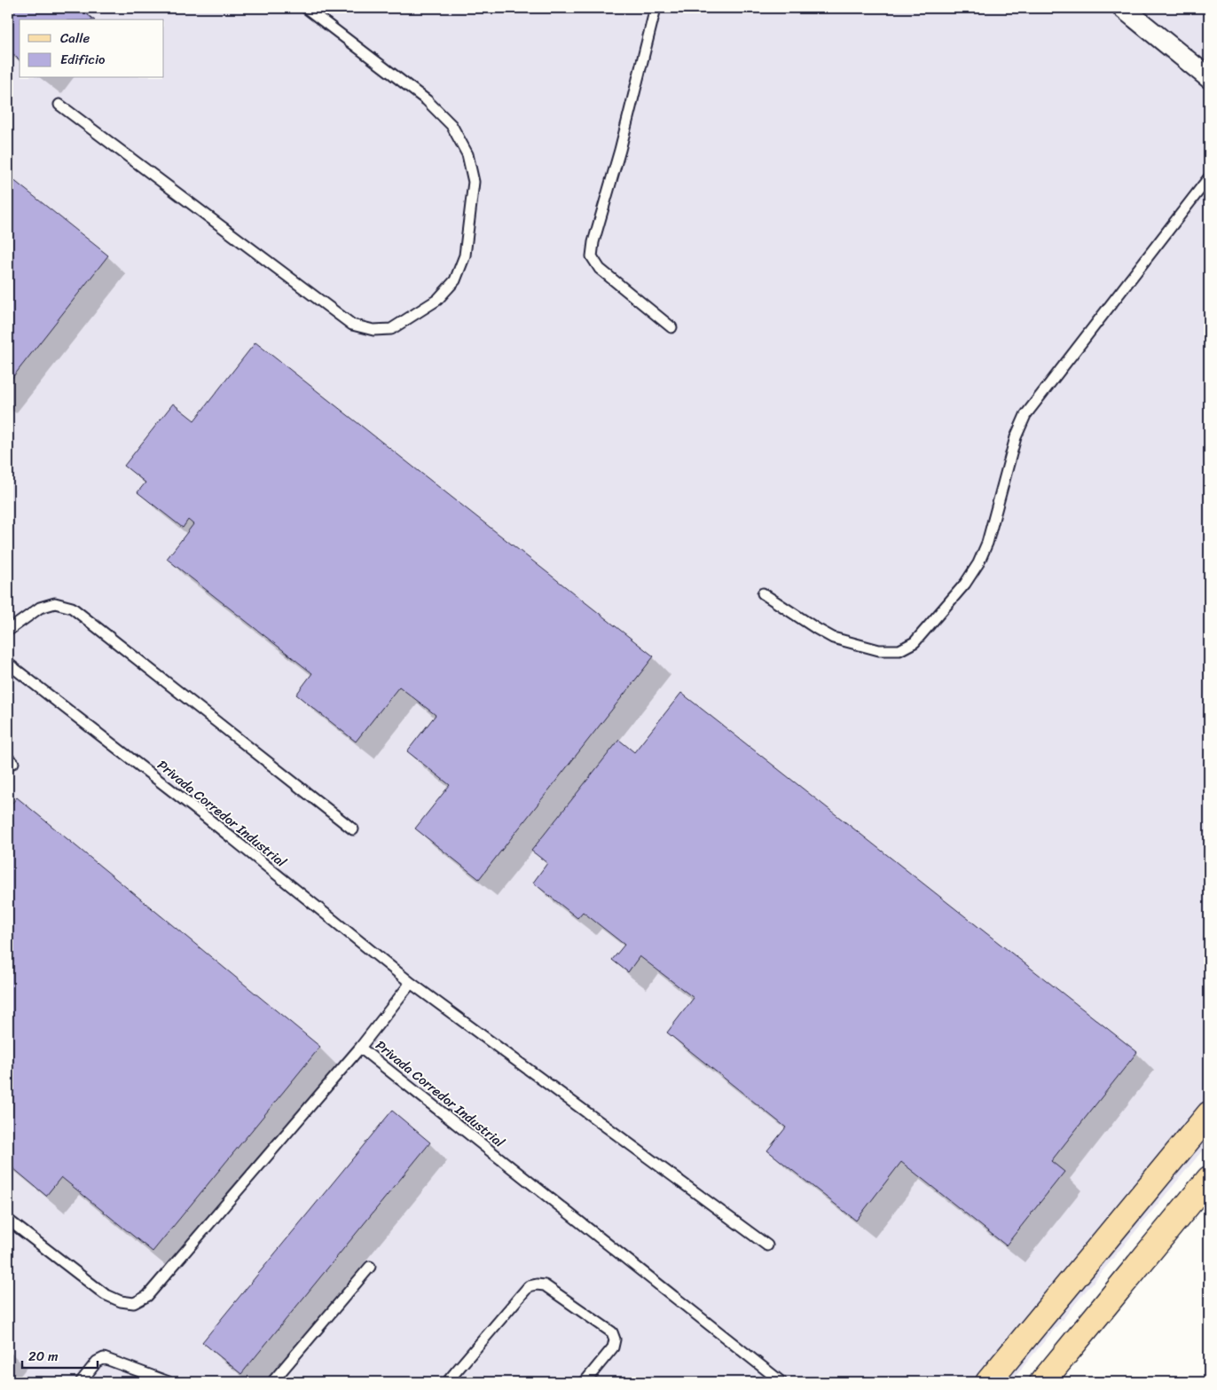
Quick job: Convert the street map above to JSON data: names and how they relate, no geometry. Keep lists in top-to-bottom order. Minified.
{"streets":{"lane":["Privada Corredor Industrial"]},"legend":["Calle","Edificio"],"scale_bar":"20 m"}
